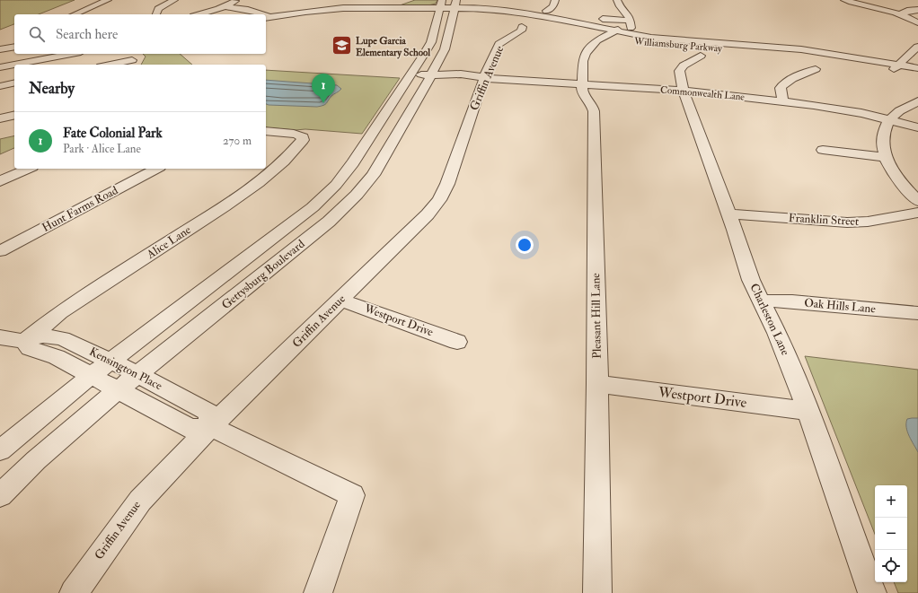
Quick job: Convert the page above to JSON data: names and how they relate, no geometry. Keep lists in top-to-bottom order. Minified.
{"streets":{"street":["Williamsburg Parkway","Griffin Avenue","Commonwealth Lane","Hunt Farms Road","Franklin Street","Alice Lane","Gettysburg Boulevard","Oak Hills Lane","Pleasant Hill Lane","Charleston Lane","Westport Drive","Kensington Place"]},"crossings":[["Williamsburg Parkway","Gettysburg Boulevard"],["Williamsburg Parkway","Pleasant Hill Lane"],["Griffin Avenue","Commonwealth Lane"],["Griffin Avenue","Westport Drive"],["Griffin Avenue","Kensington Place"],["Commonwealth Lane","Gettysburg Boulevard"],["Commonwealth Lane","Pleasant Hill Lane"],["Commonwealth Lane","Charleston Lane"],["Franklin Street","Charleston Lane"],["Alice Lane","Kensington Place"],["Gettysburg Boulevard","Kensington Place"],["Oak Hills Lane","Charleston Lane"],["Pleasant Hill Lane","Westport Drive"],["Charleston Lane","Westport Drive"]],"places":{"school or university":["Lupe Garcia Elementary School"]},"page":{"search":"Search here","heading":"Nearby","pins":"1","list":[{"mark":"1","name":"Fate Colonial Park","note":"Park · Alice Lane","value":"270 m"}],"map_buttons":["+","−"]}}
